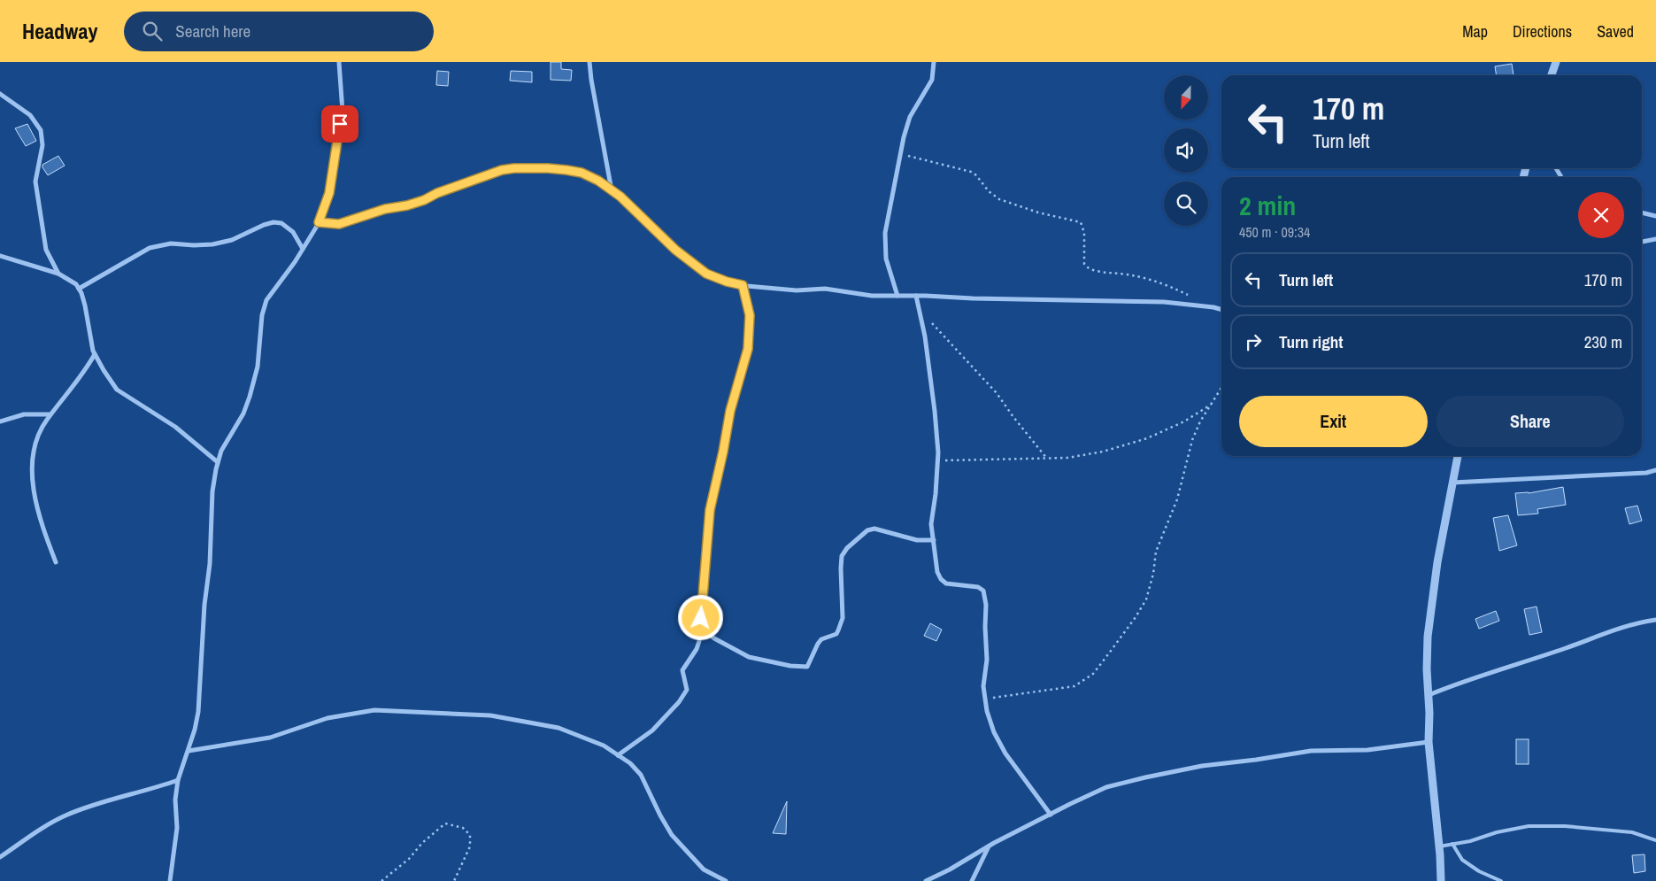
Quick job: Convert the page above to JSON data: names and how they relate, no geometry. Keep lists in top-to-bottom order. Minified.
{"north":"bottom","page":{"header":"Headway","search":"Search here","nav":["Map","Directions","Saved"],"turn":["170 m","Turn left"],"heading":["2 min","450 m · 09:34"],"list":[{"name":"Turn left","value":"170 m"},{"name":"Turn right","value":"230 m"}],"buttons":["Exit","Share"]}}
